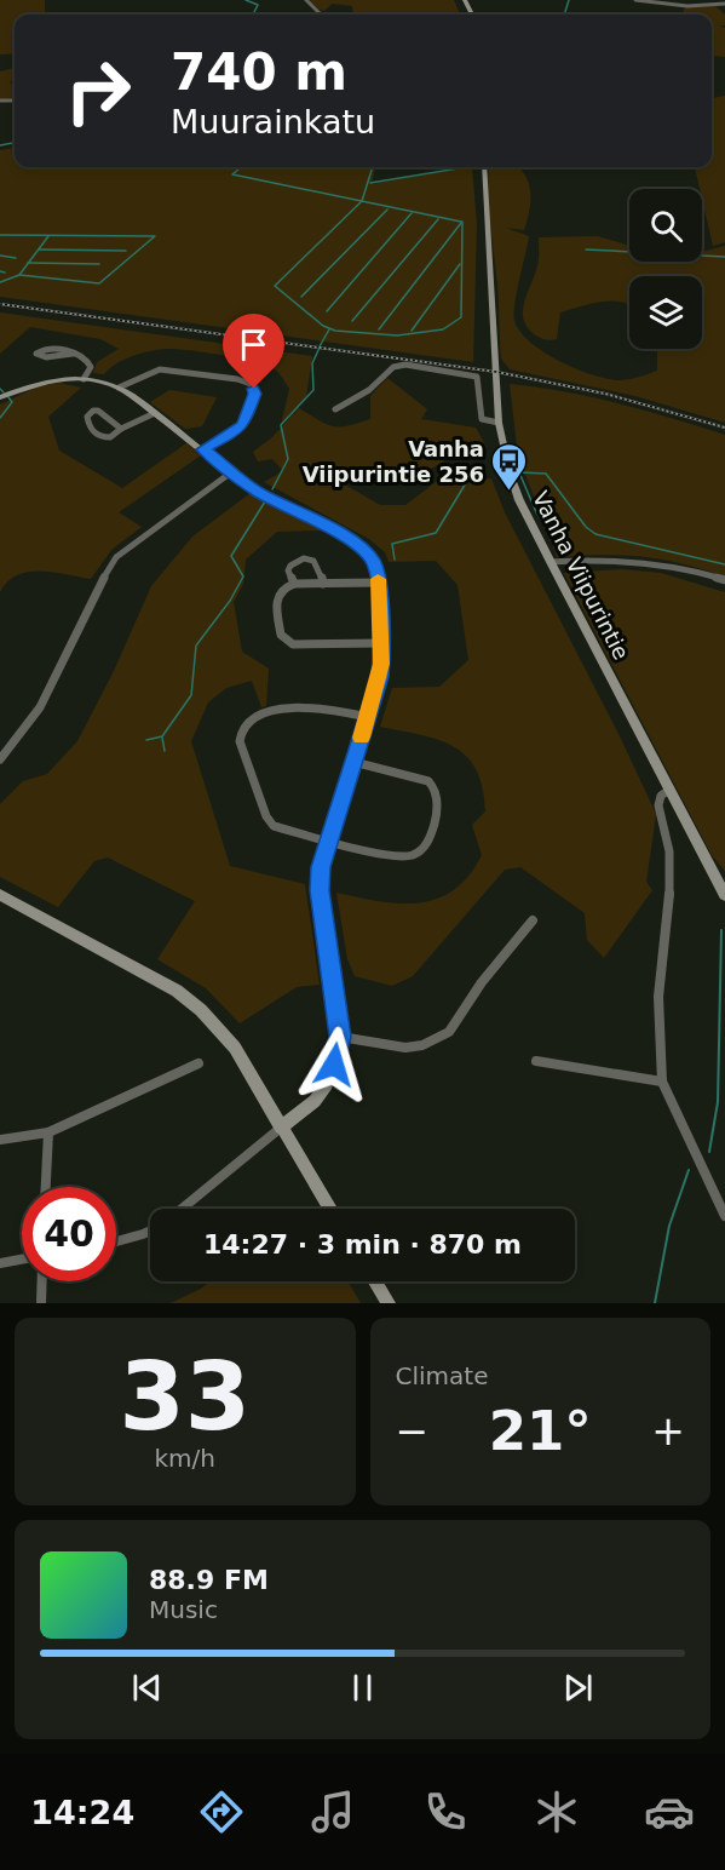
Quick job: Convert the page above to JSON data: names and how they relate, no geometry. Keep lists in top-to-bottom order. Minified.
{"streets":{"street":["Vanha Viipurintie"]},"places":{"bus stop":["Vanha Viipurintie 256"]},"page":{"turn":["740 m","Muurainkatu"],"limit":"40","trip":"14:27 · 3 min · 870 m","tile":[["33","km/h"],"Climate"],"heat":["−","21°","+"],"song":["88.9 FM","Music"],"tabs":"14:24"}}
